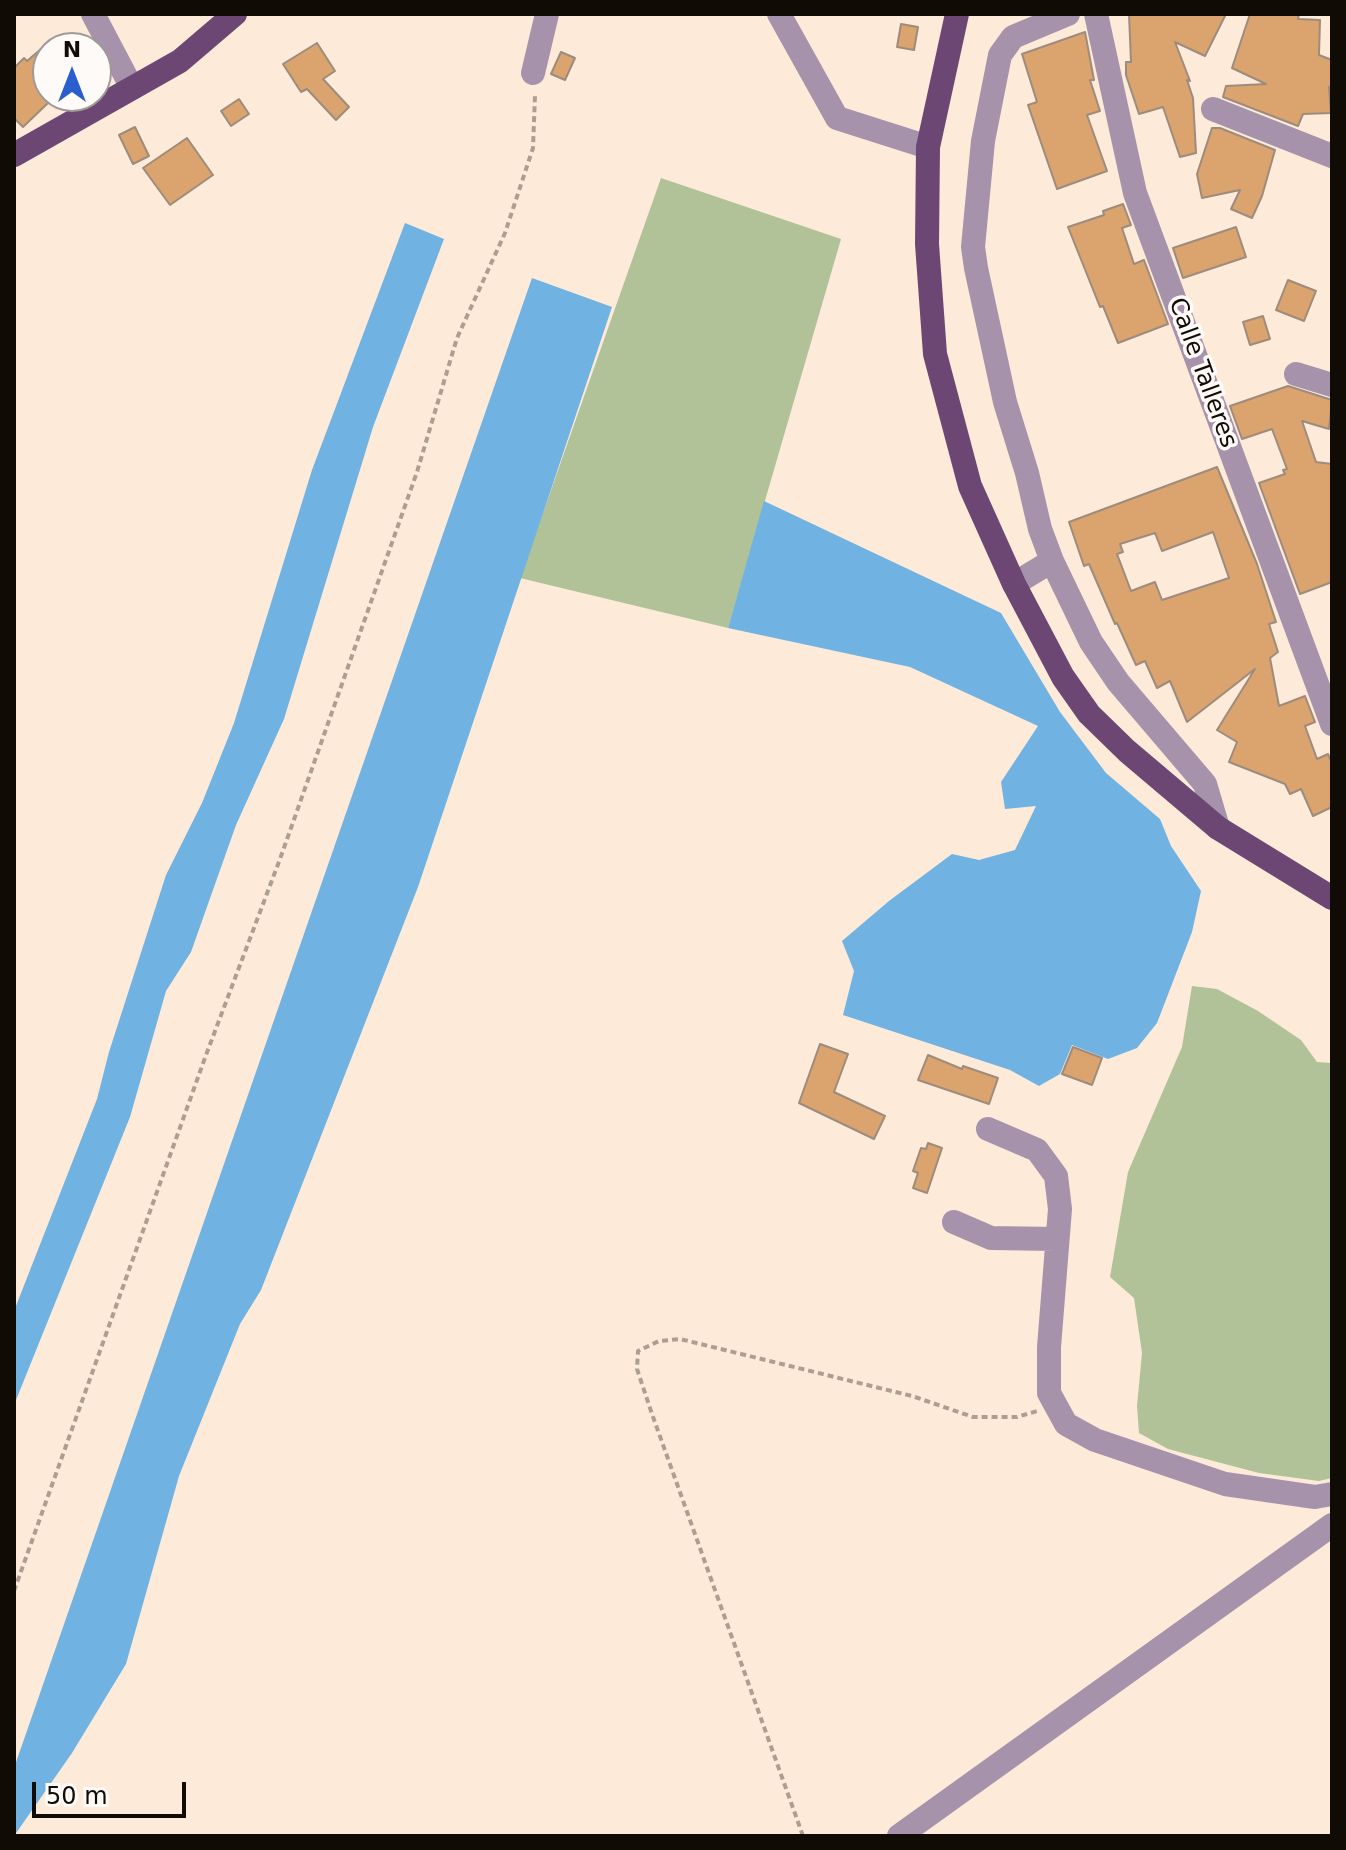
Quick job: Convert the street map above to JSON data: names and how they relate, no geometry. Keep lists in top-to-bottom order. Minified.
{"streets":{"street":["Calle Talleres"]},"scale_bar":"50 m","north":"top"}
